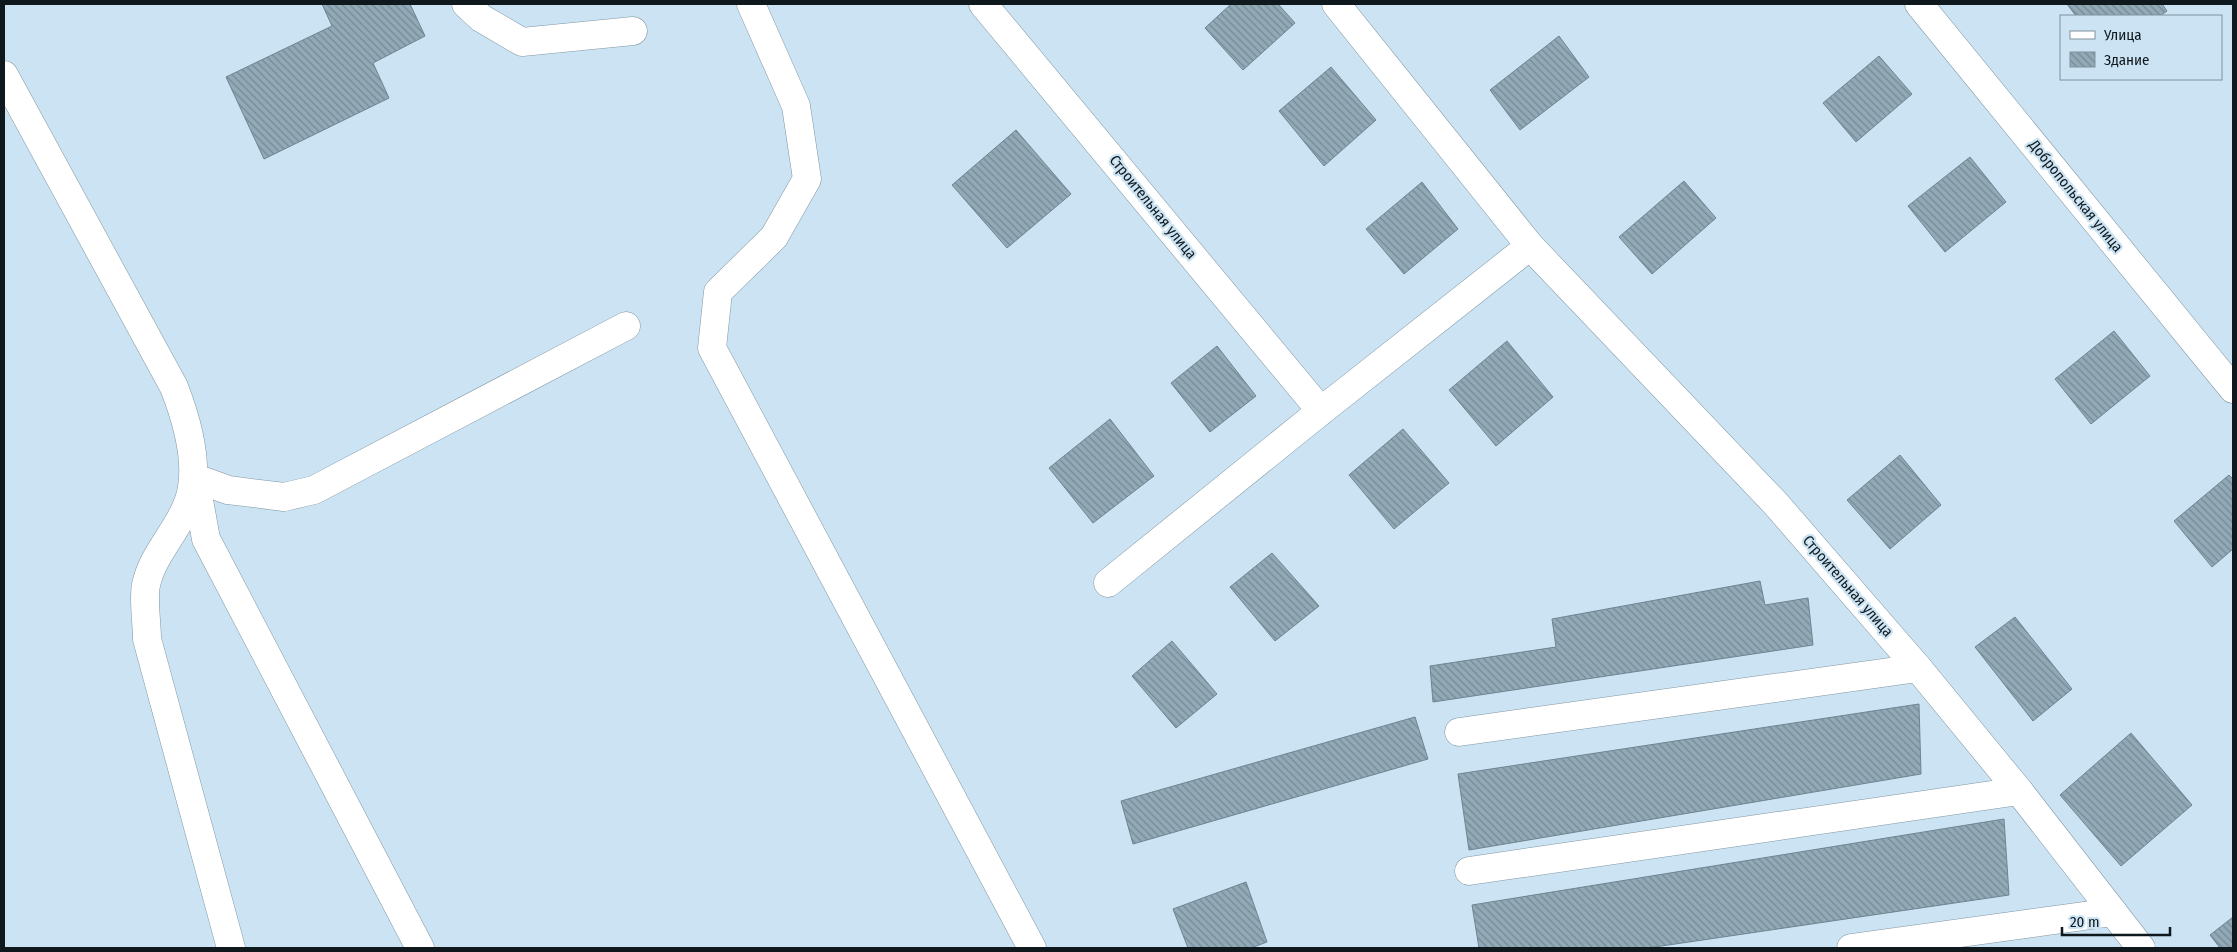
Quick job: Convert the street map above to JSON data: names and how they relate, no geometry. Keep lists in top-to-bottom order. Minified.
{"streets":{"street":["Добропольская улица","Строительная улица"]},"legend":["Улица","Здание"],"scale_bar":"20 m"}
